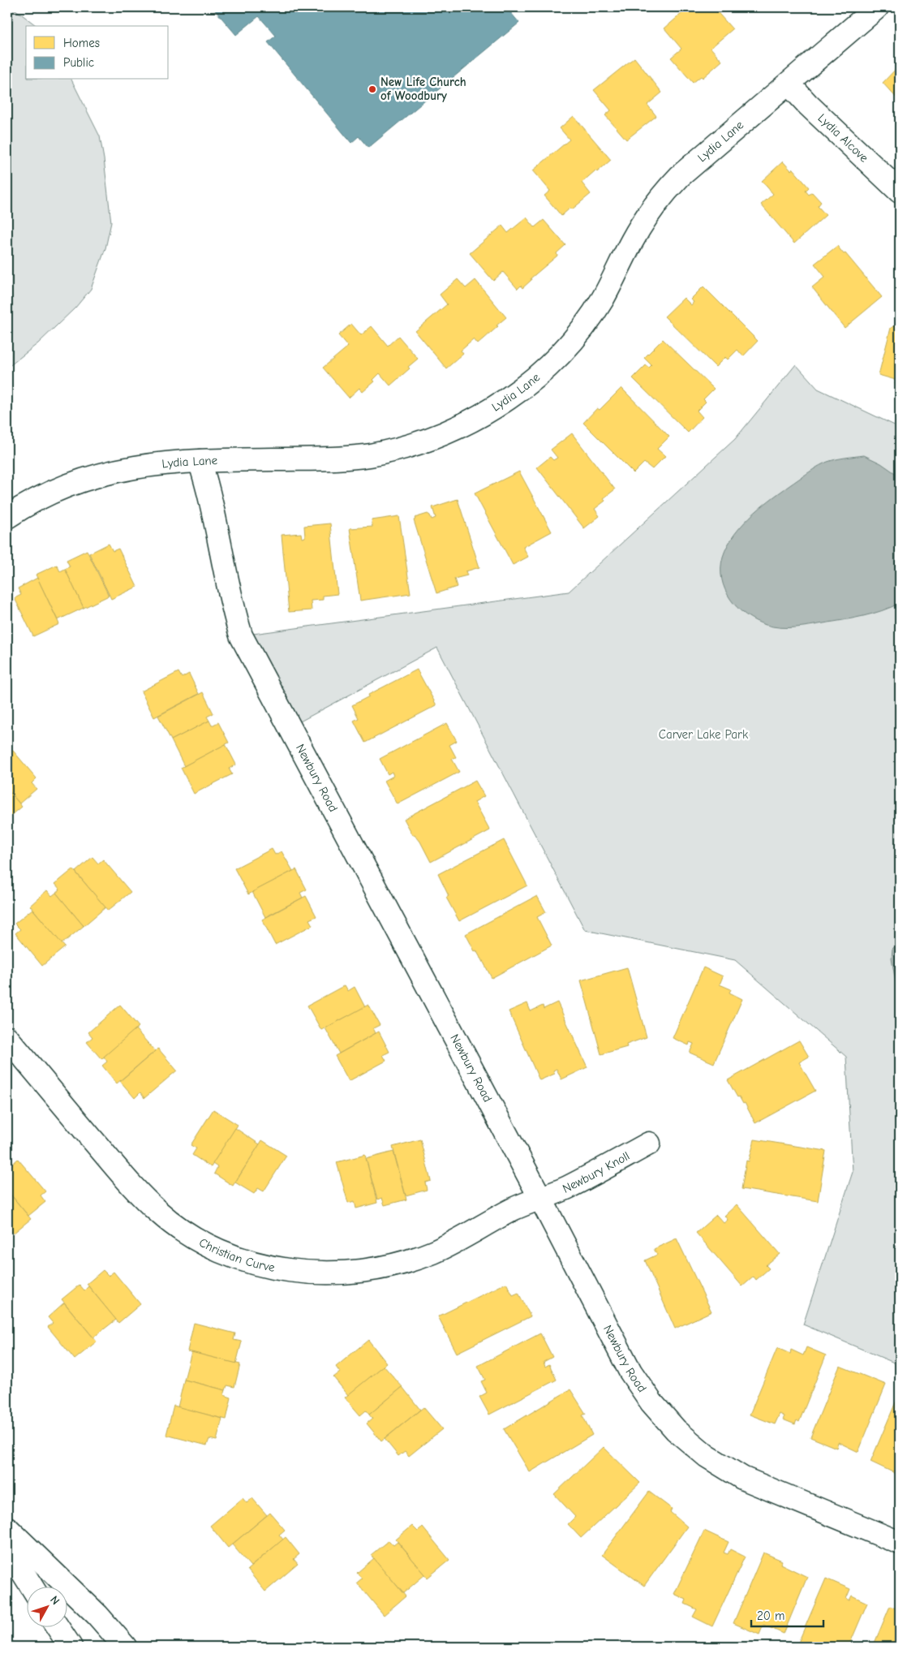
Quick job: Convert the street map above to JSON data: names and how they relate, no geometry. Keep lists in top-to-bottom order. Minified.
{"streets":{"street":["Lydia Alcove","Lydia Lane","Newbury Road","Newbury Knoll","Christian Curve"]},"crossings":[["Lydia Alcove","Lydia Lane"],["Lydia Lane","Newbury Road"],["Newbury Road","Newbury Knoll"],["Newbury Road","Christian Curve"],["Newbury Knoll","Christian Curve"]],"parks":["Carver Lake Park"],"places":["New Life Church of Woodbury"],"legend":["Homes","Public"],"scale_bar":"20 m","north":"top right"}
